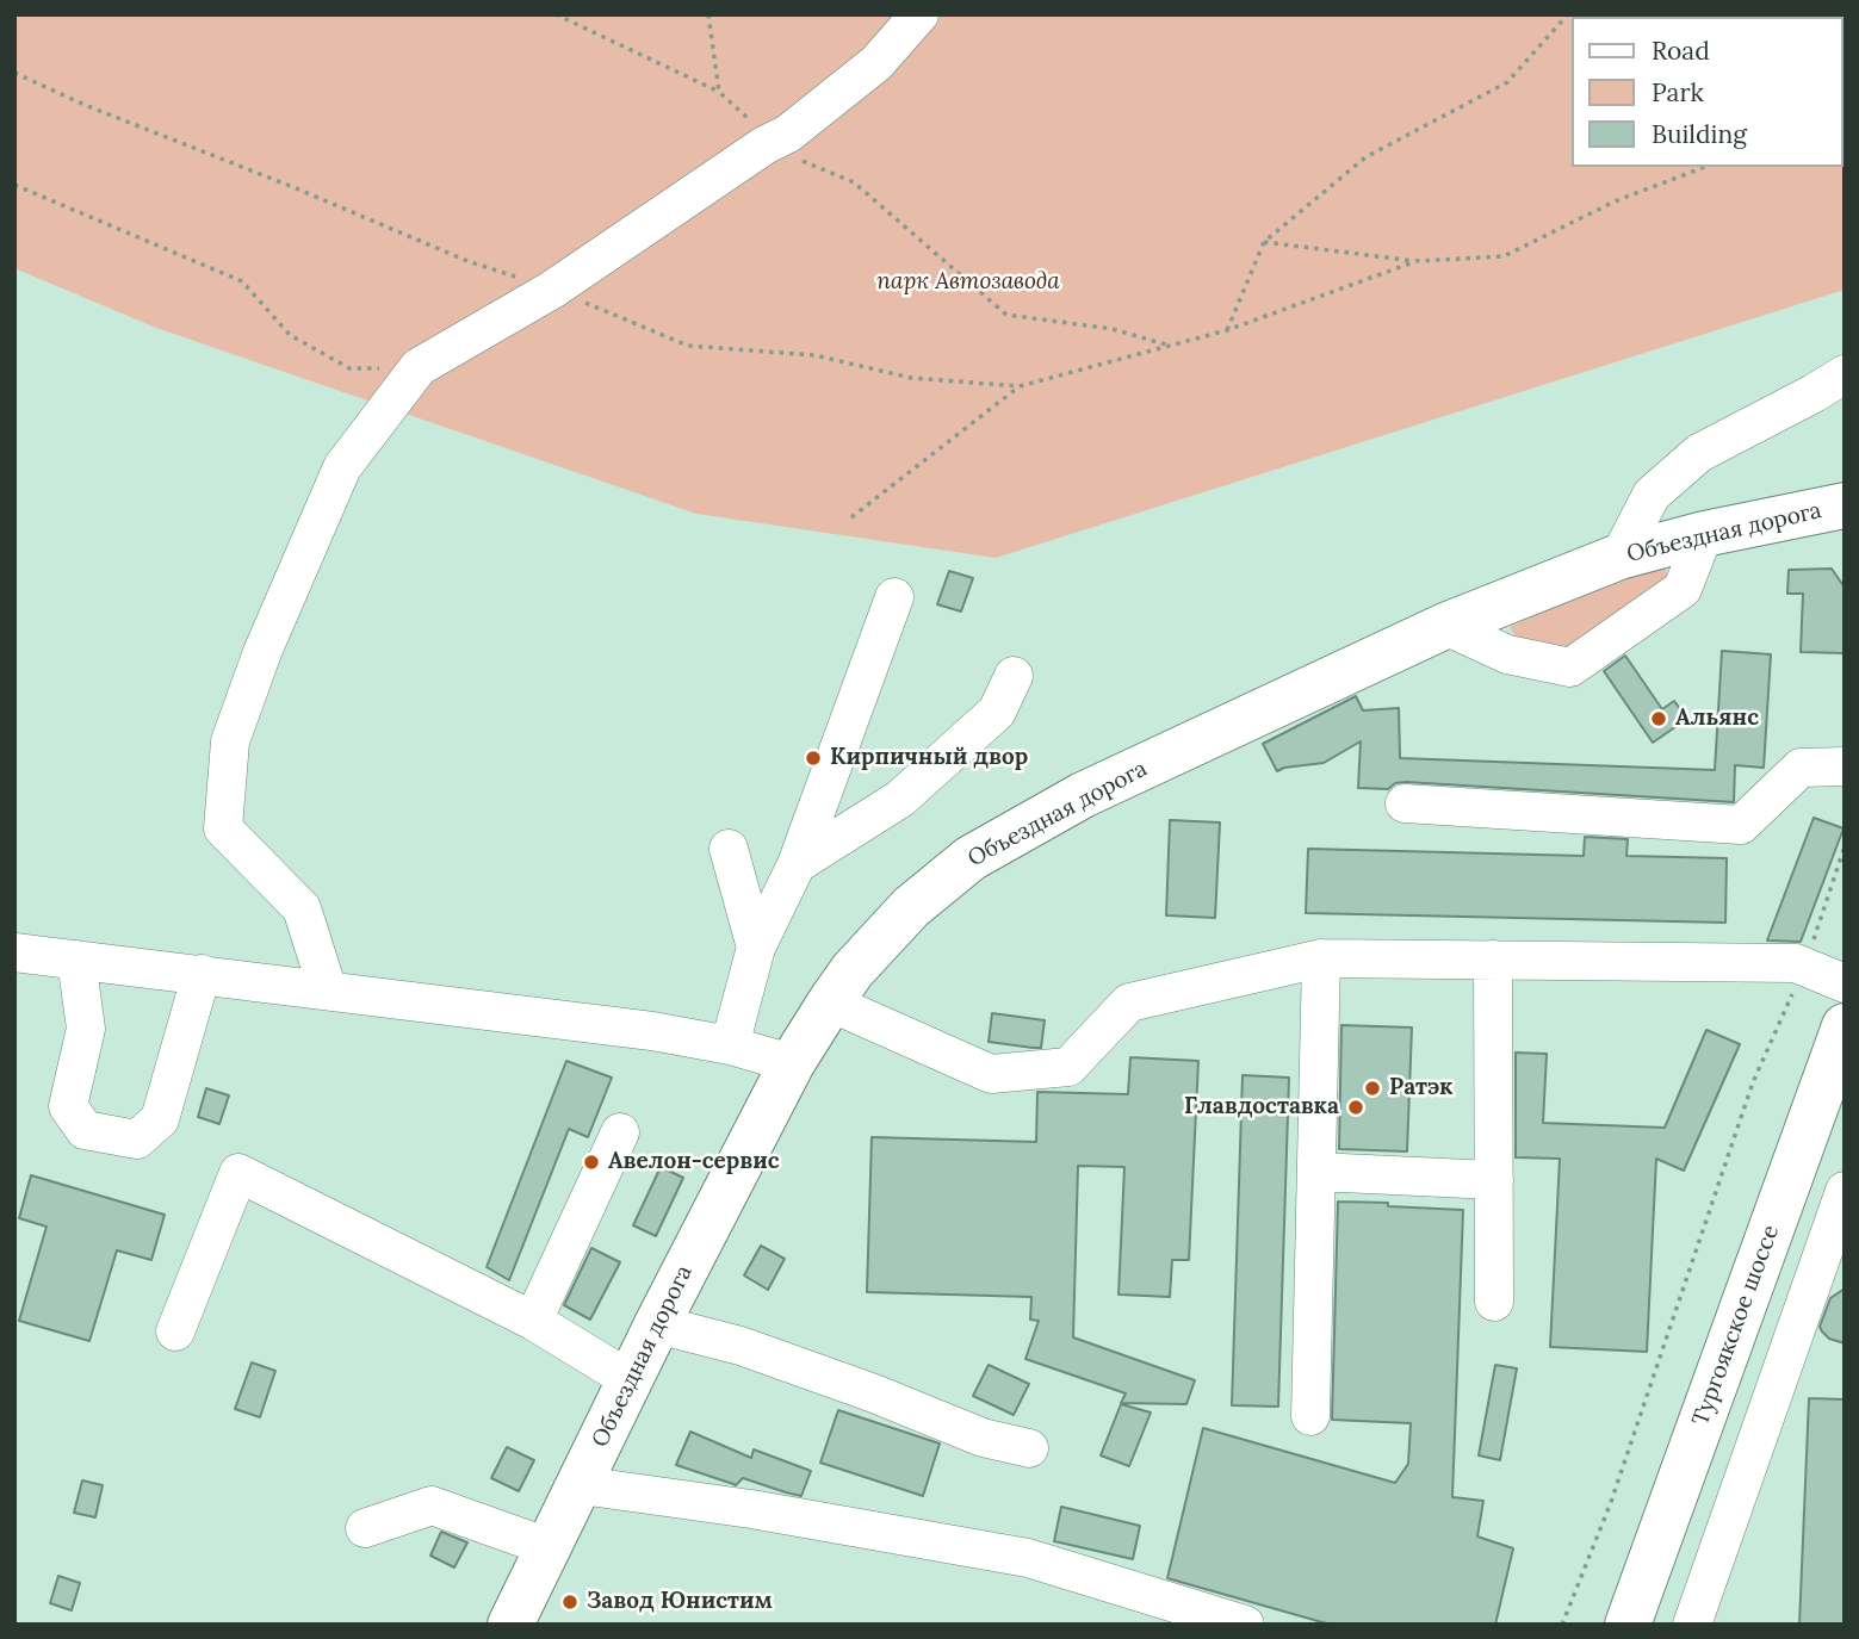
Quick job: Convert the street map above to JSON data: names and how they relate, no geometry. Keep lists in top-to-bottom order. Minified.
{"streets":{"main road":["Объездная дорога","Тургоякское шоссе"]},"parks":["парк Автозавода"],"places":["Альянс","Кирпичный двор","Ратэк","Главдоставка","Авелон-сервис","Завод Юнистим"],"legend":["Road","Park","Building"]}
